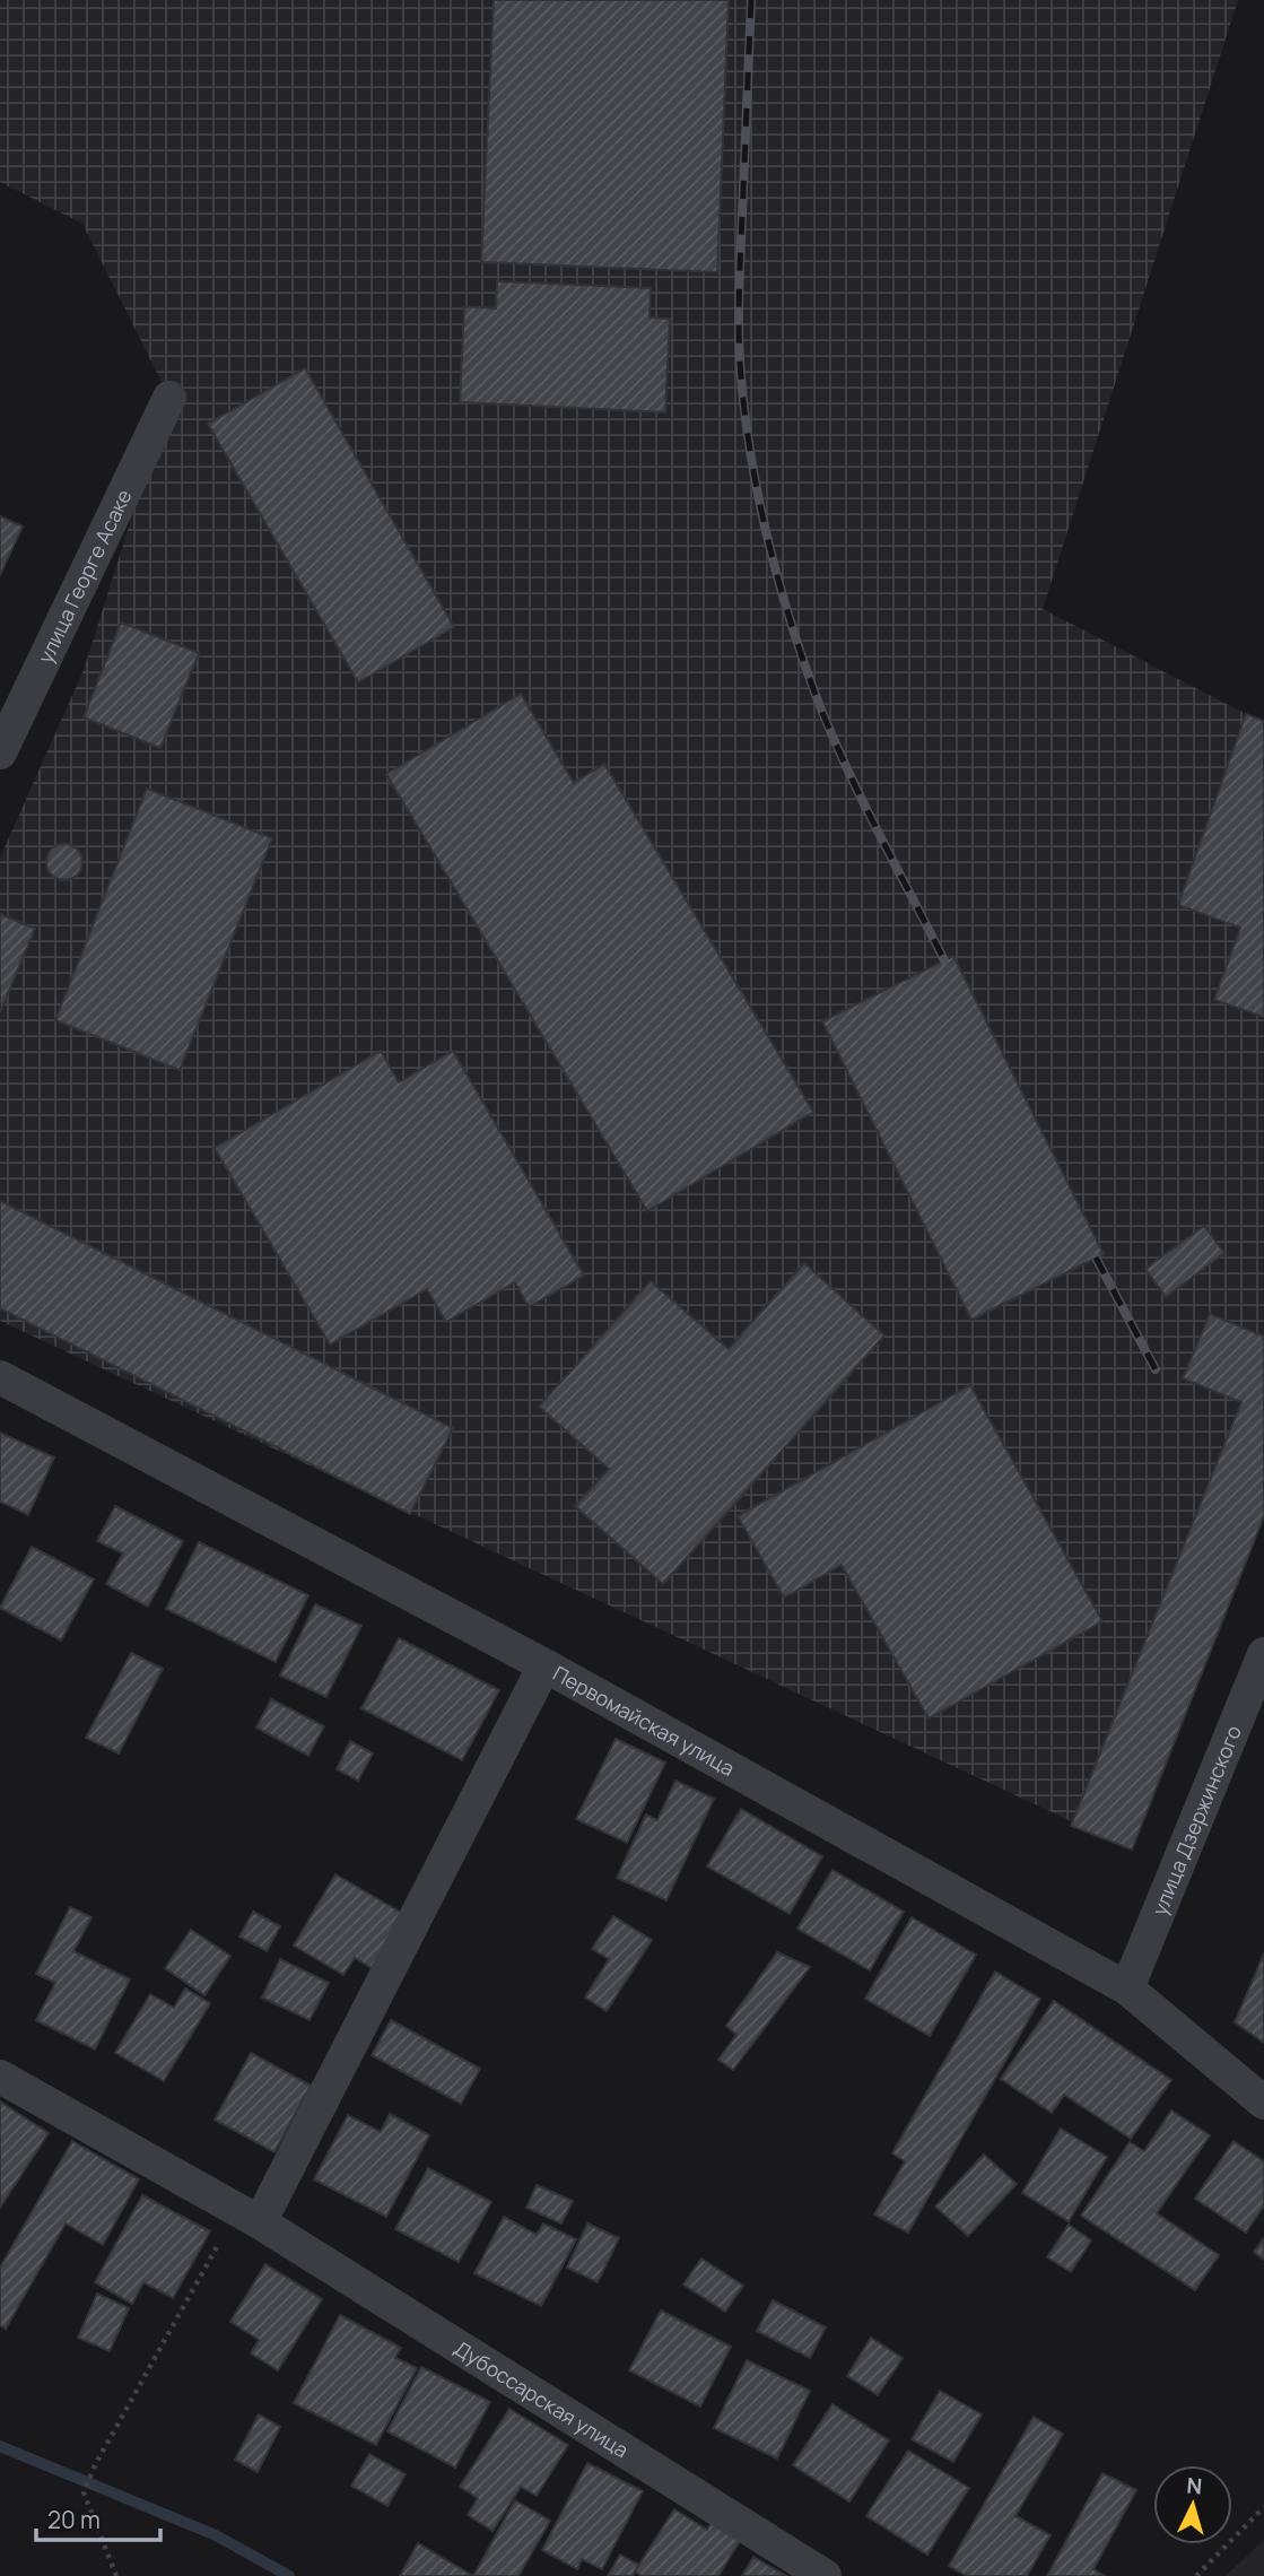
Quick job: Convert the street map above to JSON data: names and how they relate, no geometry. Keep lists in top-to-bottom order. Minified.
{"streets":{"street":["улица Георге Асаке","Первомайская улица","улица Дзержинского","Дубоссарская улица"]},"crossings":[["Первомайская улица","улица Дзержинского"]],"scale_bar":"20 m","north":"top"}
